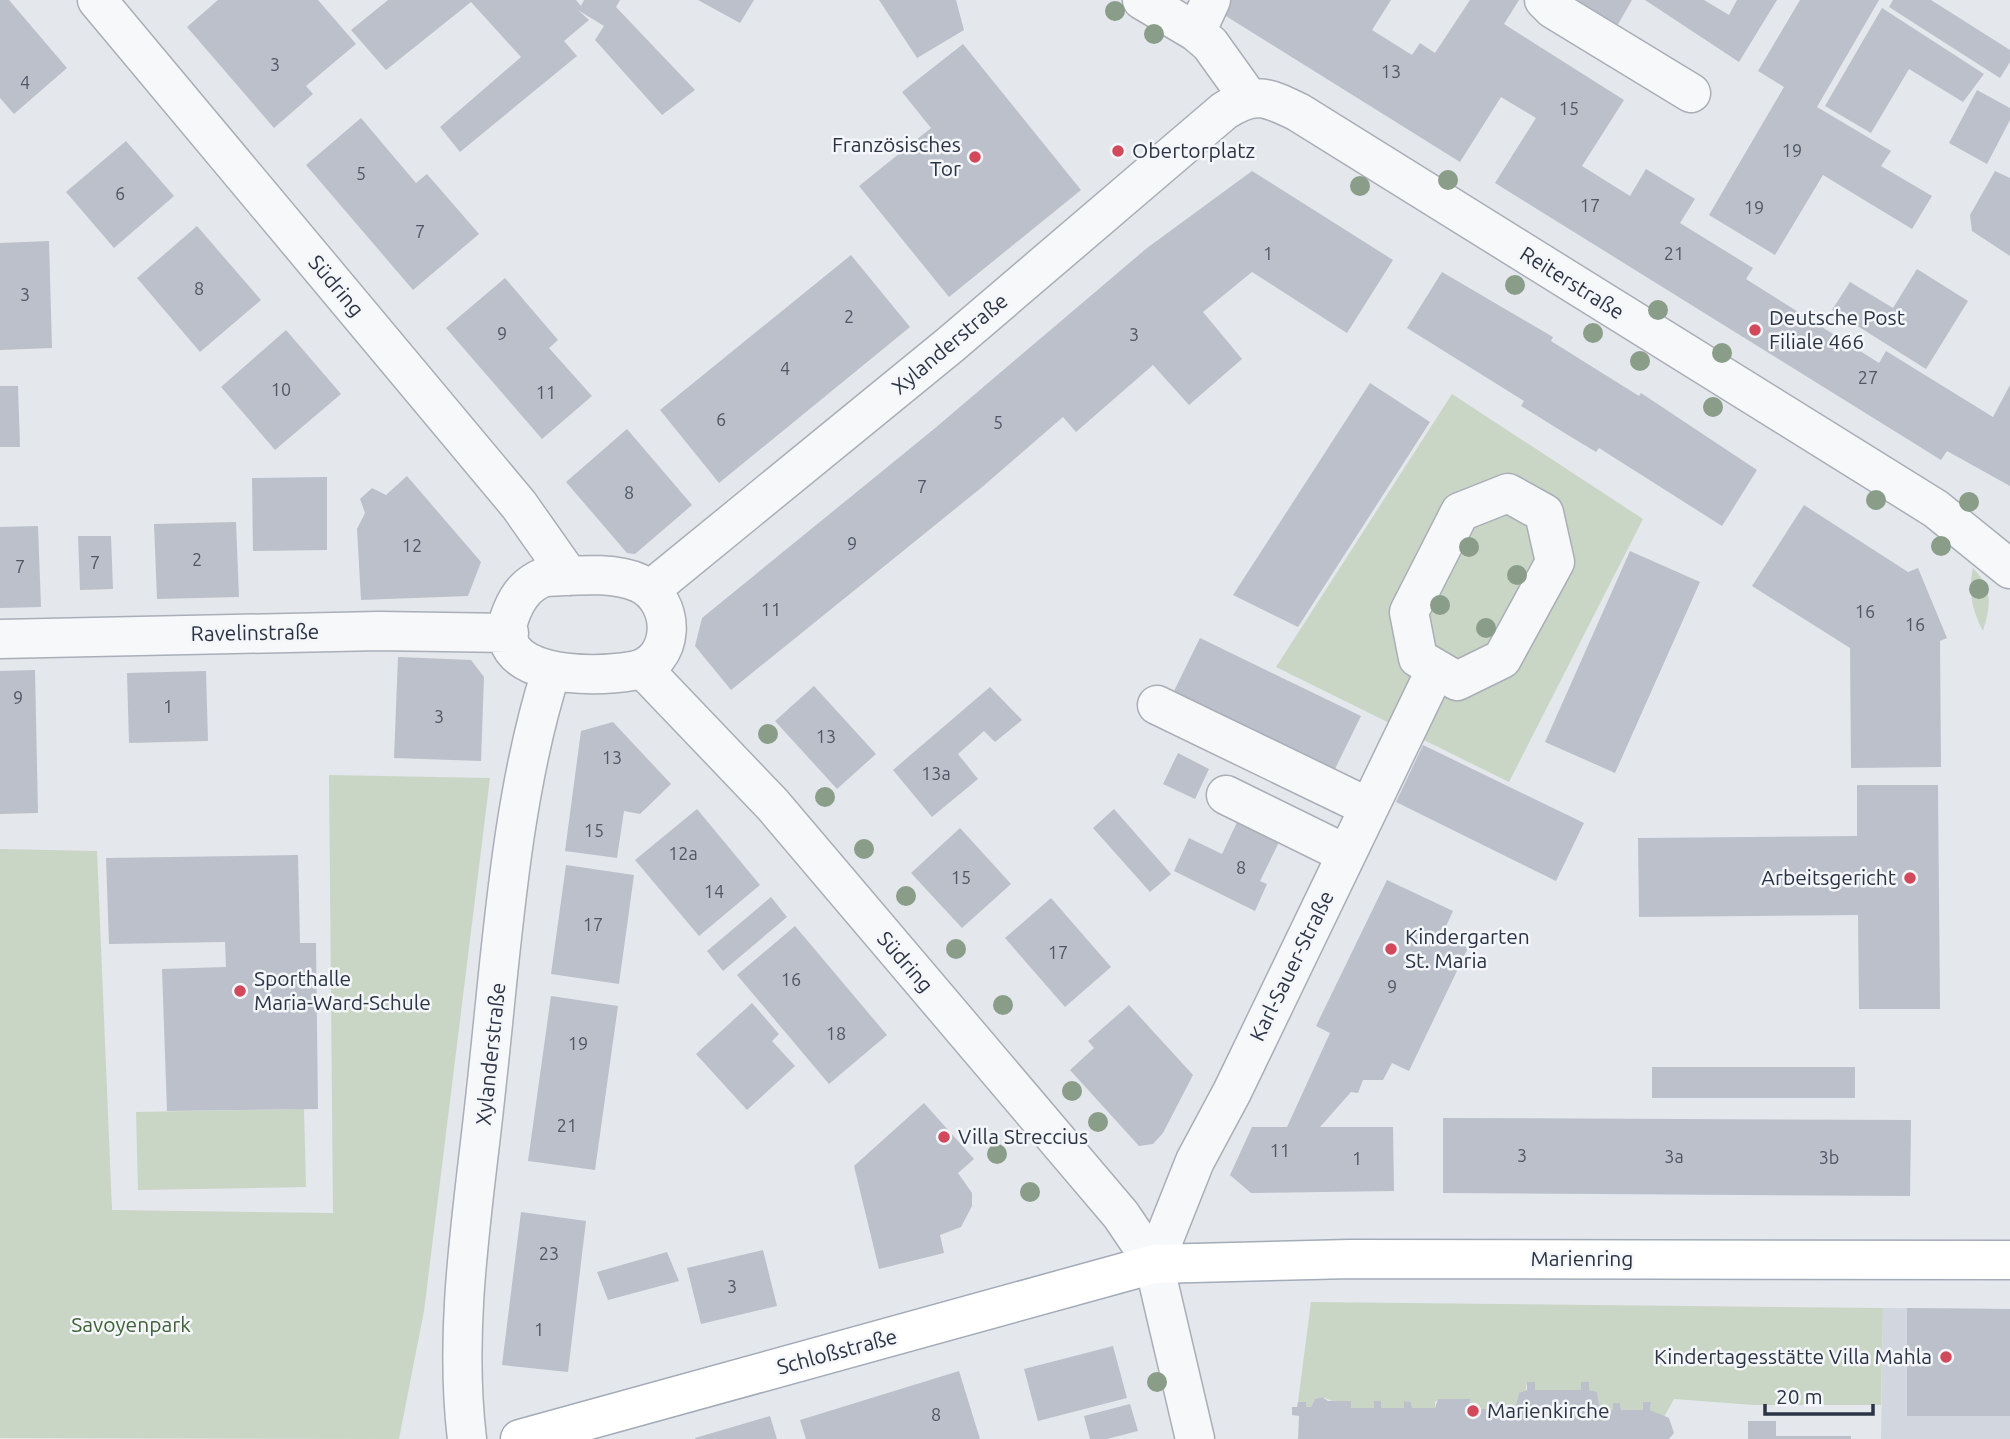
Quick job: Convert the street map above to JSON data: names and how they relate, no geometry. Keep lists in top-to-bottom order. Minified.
{"streets":{"main road":["Marienring","Schloßstraße"],"street":["Reiterstraße","Südring","Xylanderstraße","Ravelinstraße","Karl-Sauer-Straße"]},"crossings":[["Reiterstraße","Xylanderstraße"],["Südring","Xylanderstraße"],["Südring","Ravelinstraße"],["Südring","Karl-Sauer-Straße"],["Südring","Marienring"],["Südring","Schloßstraße"],["Xylanderstraße","Ravelinstraße"],["Karl-Sauer-Straße","Marienring"],["Karl-Sauer-Straße","Schloßstraße"],["Marienring","Schloßstraße"]],"parks":["Savoyenpark"],"places":["Obertorplatz","Französisches Tor","Deutsche Post Filiale 466","Arbeitsgericht","Kindergarten St. Maria","Sporthalle Maria-Ward-Schule","Villa Streccius","Kindertagesstätte Villa Mahla","Marienkirche"],"house_numbers":["3","13","4","15","19","5","6","17","19","7","1","21","8","3","2","9","3","4","27","10","11","6","5","7","8","9","12","2","7","7","11","16","16","9","1","3","13","13","13a","15","12a","8","15","14","17","17","16","9","18","19","21","11","3","3a","3b","1","23","3","1","8"],"scale_bar":"20 m"}
